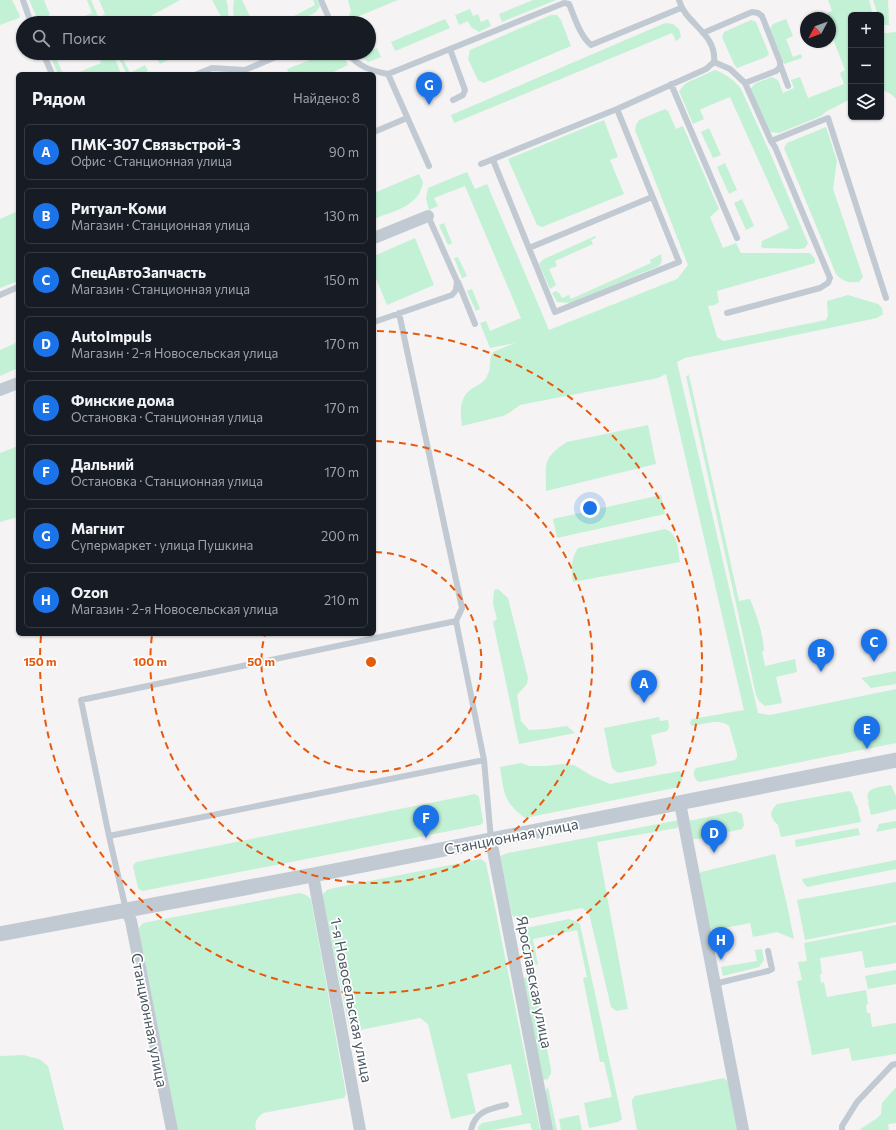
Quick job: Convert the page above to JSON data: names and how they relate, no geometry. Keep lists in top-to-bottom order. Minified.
{"streets":{"street":["Станционная улица","Ярославская улица","1-я Новосельская улица"]},"crossings":[["Станционная улица","Ярославская улица"],["Станционная улица","1-я Новосельская улица"]],"north":"bottom left","page":{"map_buttons":["+","−"],"search":"Поиск","pins":["G","C","B","A","E","F","D","H"],"heading":["Рядом","Найдено: 8"],"list":[{"mark":"A","name":"ПМК-307 Связьстрой-3","note":"Офис · Станционная улица","value":"90 m"},{"mark":"B","name":"Ритуал-Коми","note":"Магазин · Станционная улица","value":"130 m"},{"mark":"C","name":"СпецАвтоЗапчасть","note":"Магазин · Станционная улица","value":"150 m"},{"mark":"D","name":"AutoImpuls","note":"Магазин · 2-я Новосельская улица","value":"170 m"},{"mark":"E","name":"Финские дома","note":"Остановка · Станционная улица","value":"170 m"},{"mark":"F","name":"Дальний","note":"Остановка · Станционная улица","value":"170 m"},{"mark":"G","name":"Магнит","note":"Супермаркет · улица Пушкина","value":"200 m"},{"mark":"H","name":"Ozon","note":"Магазин · 2-я Новосельская улица","value":"210 m"}]},"rings":["150 m","100 m","50 m"]}
